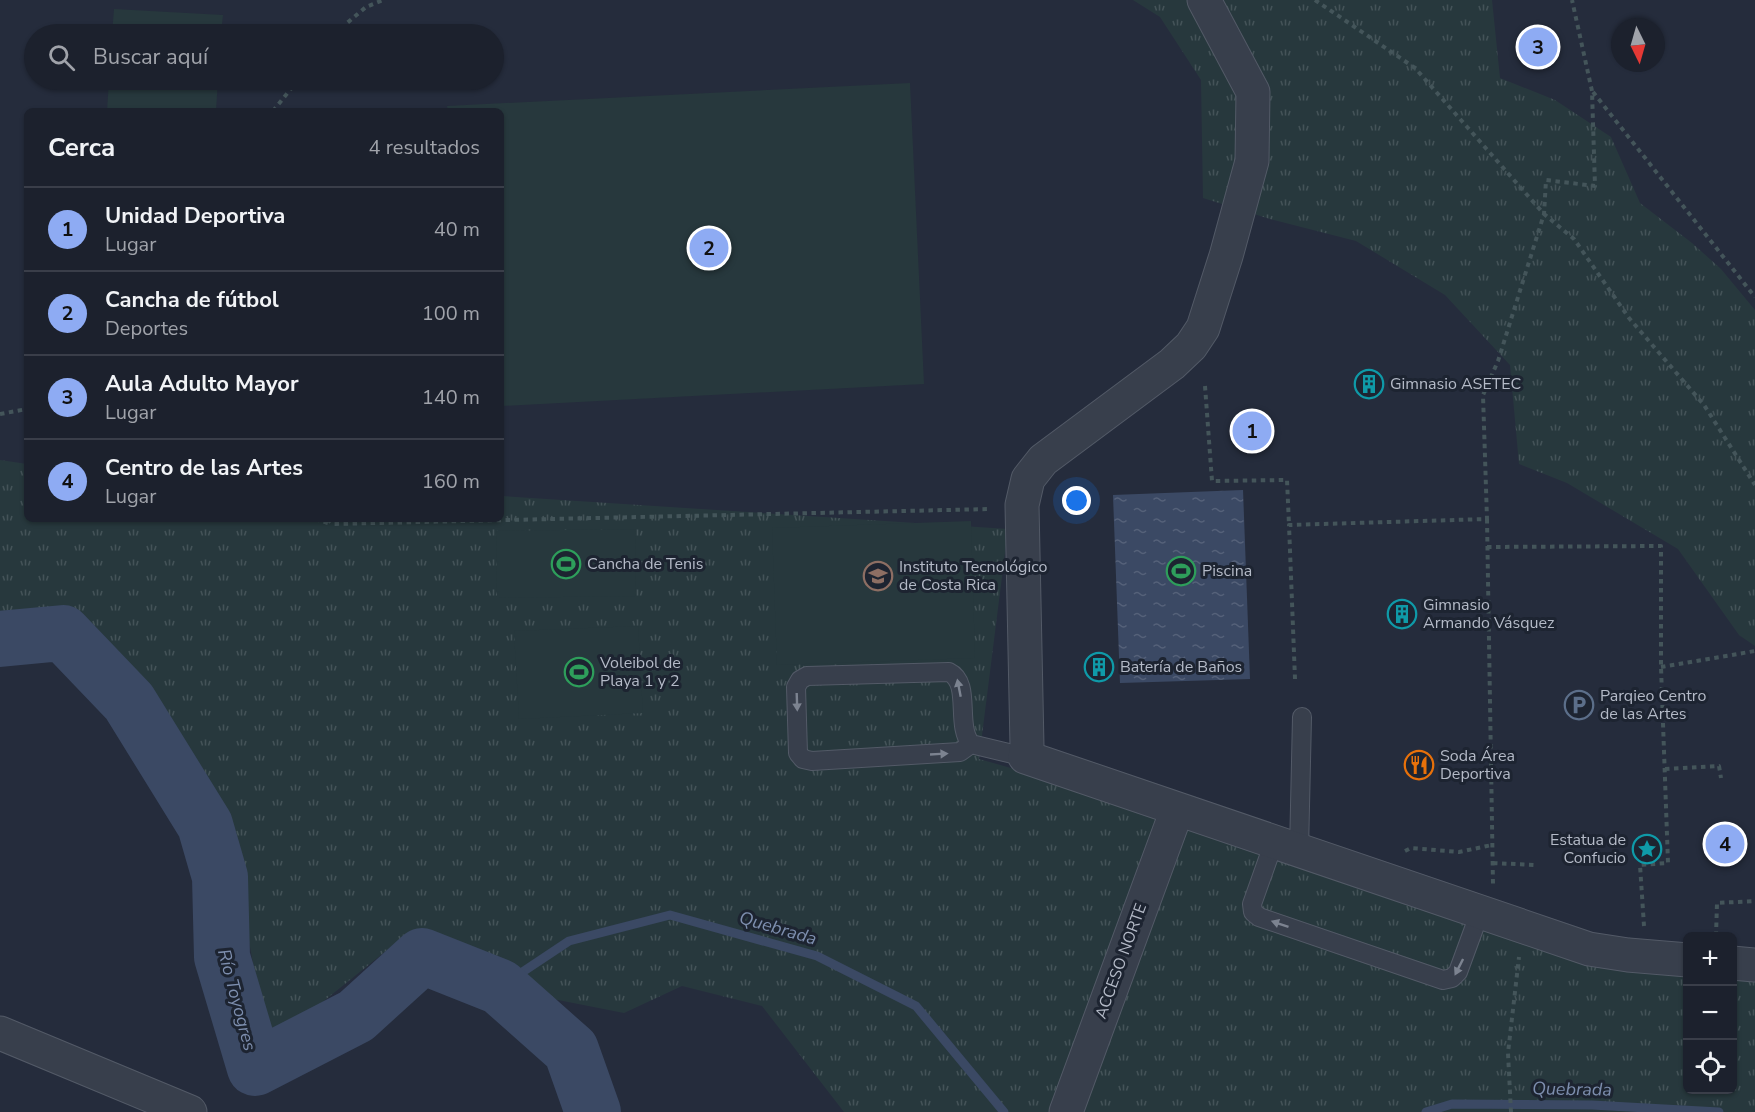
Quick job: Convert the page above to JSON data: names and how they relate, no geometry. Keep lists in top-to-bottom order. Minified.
{"streets":{"street":["ACCESO NORTE"]},"water":["Quebrada","Río Toyogres"],"places":{"building":["Gimnasio ASETEC","Gimnasio Armando Vásquez","Batería de Baños"],"sports":["Cancha de Tenis","Piscina","Voleibol de Playa 1 y 2"],"school or university":["Instituto Tecnológico de Costa Rica"],"parking":["Parqieo Centro de las Artes"],"restaurant":["Soda Área Deportiva"],"place":["Estatua de Confucio"]},"north":"bottom","page":{"search":"Buscar aquí","pins":["3","2","1","4"],"heading":["Cerca","4 resultados"],"list":[{"mark":"1","name":"Unidad Deportiva","note":"Lugar","value":"40 m"},{"mark":"2","name":"Cancha de fútbol","note":"Deportes","value":"100 m"},{"mark":"3","name":"Aula Adulto Mayor","note":"Lugar","value":"140 m"},{"mark":"4","name":"Centro de las Artes","note":"Lugar","value":"160 m"}],"map_buttons":["+","−"]}}
